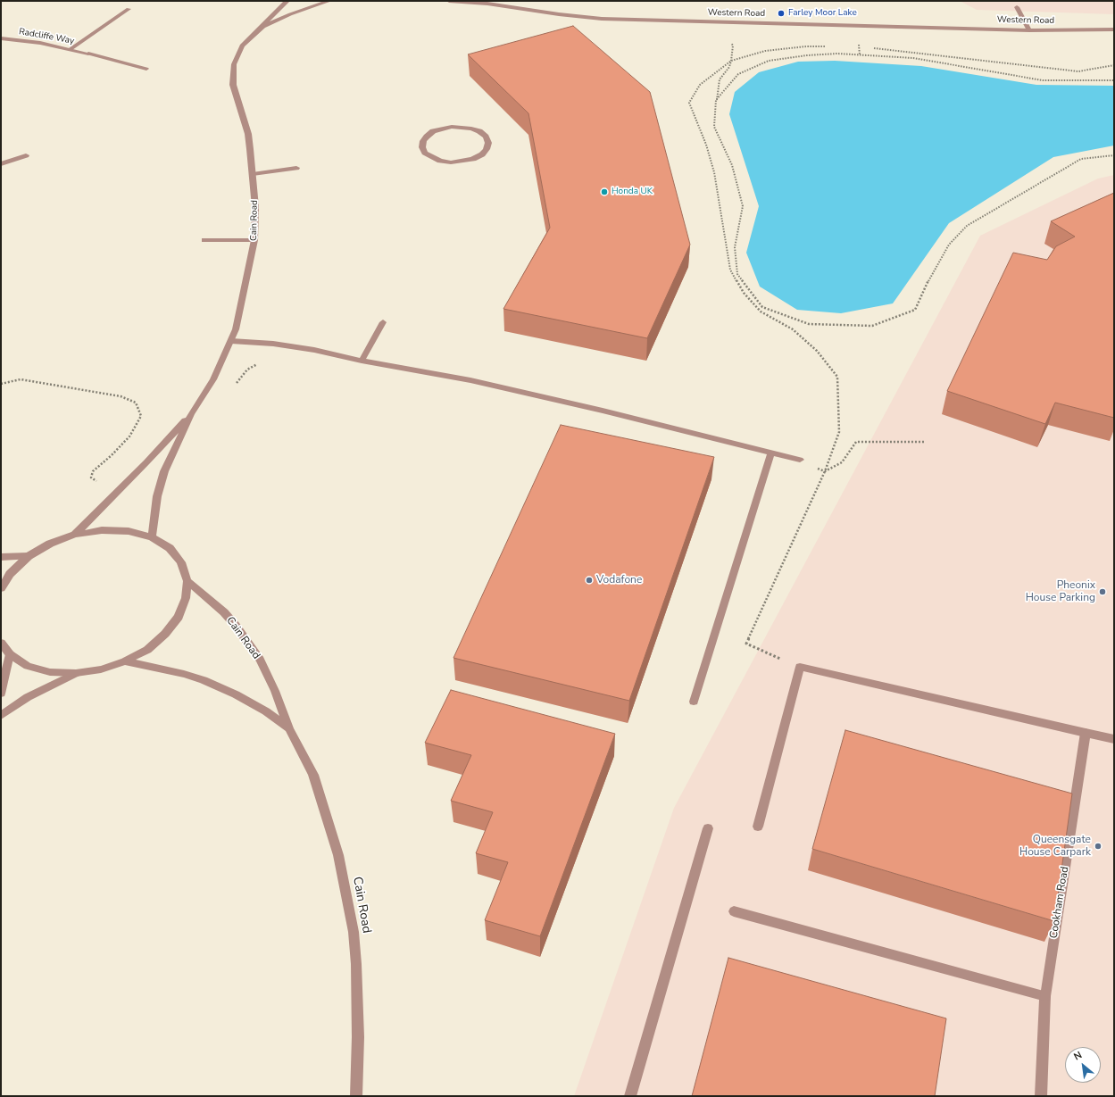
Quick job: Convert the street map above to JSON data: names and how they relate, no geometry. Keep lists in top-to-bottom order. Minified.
{"streets":{"street":["Western Road","Radcliffe Way","Cain Road","Cookham Road"]},"places":["Farley Moor Lake","Honda UK","Vodafone","Pheonix House Parking","Queensgate House Carpark"],"north":"top left"}
